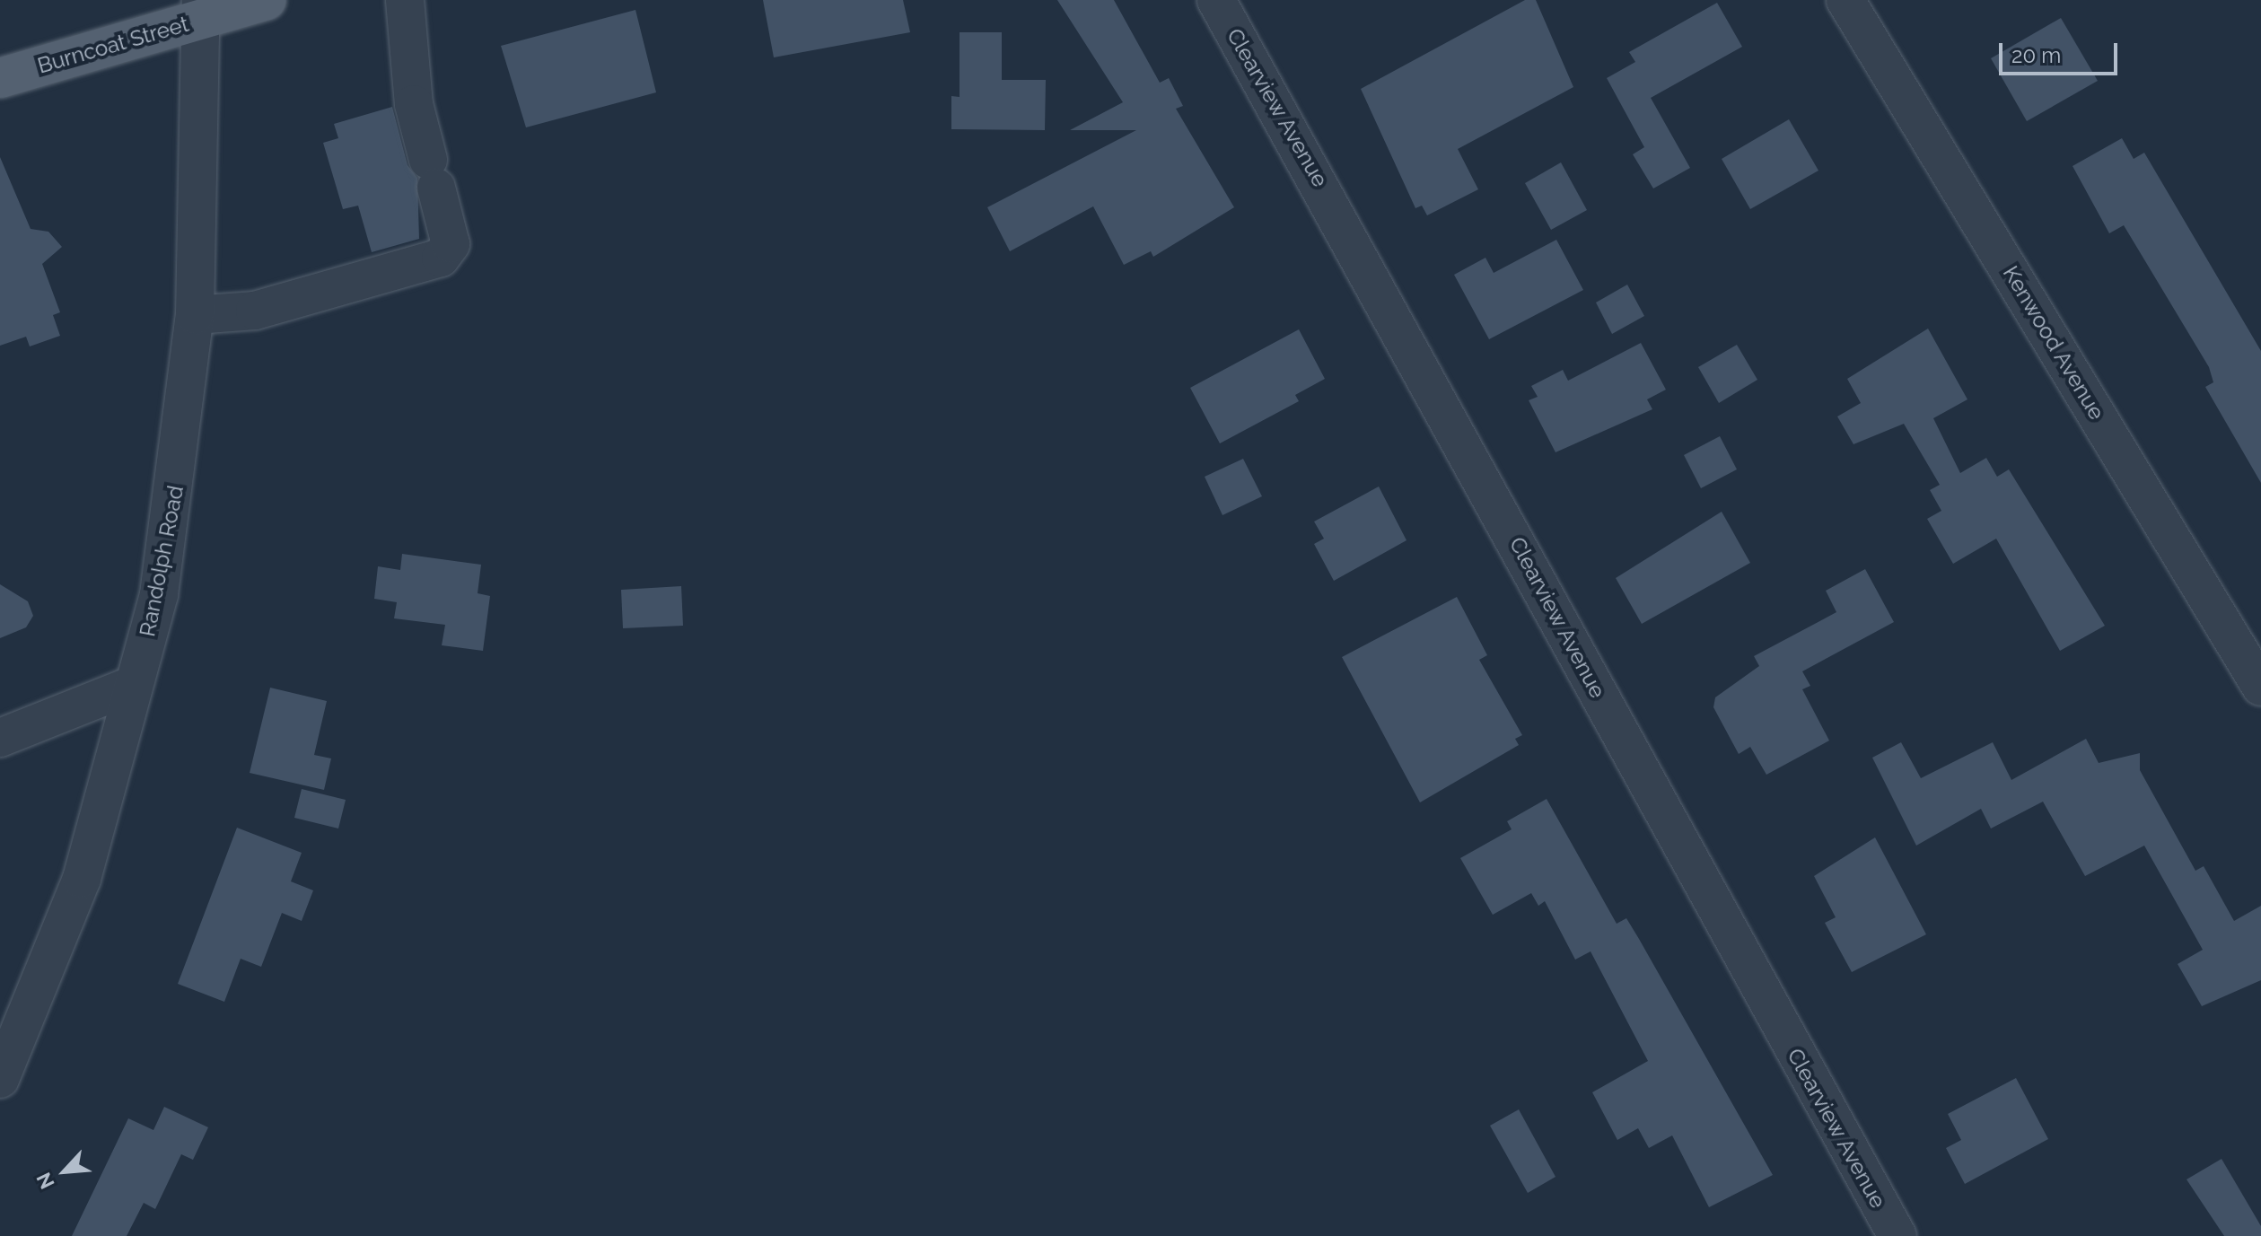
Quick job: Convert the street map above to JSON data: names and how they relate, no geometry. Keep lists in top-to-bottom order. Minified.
{"streets":{"main road":["Burncoat Street"],"street":["Clearview Avenue","Kenwood Avenue","Randolph Road"]},"crossings":[["Burncoat Street","Randolph Road"]],"scale_bar":"20 m","north":"bottom left"}
